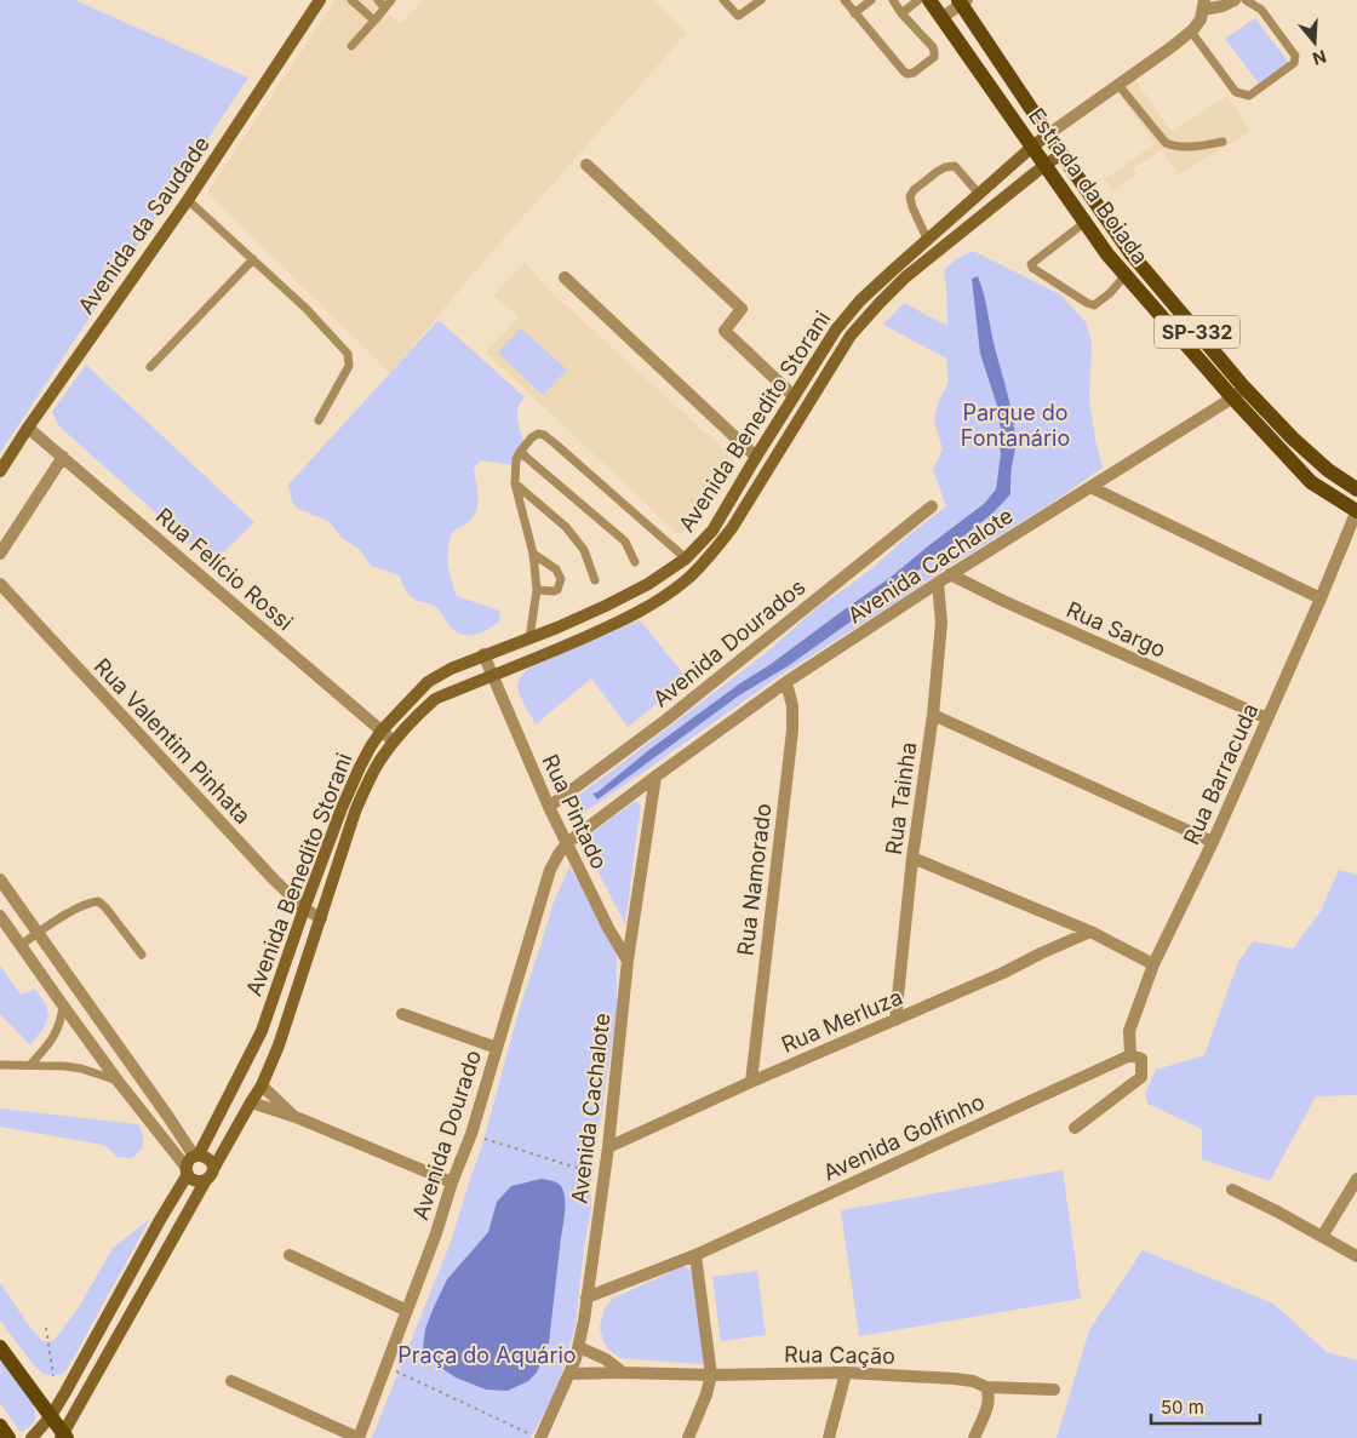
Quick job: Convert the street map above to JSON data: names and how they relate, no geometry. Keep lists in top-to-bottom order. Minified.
{"streets":{"main road":["Estrada da Boiada","Avenida da Saudade","SP-332","Avenida Benedito Storani"],"street":["Avenida Cachalote","Rua Felício Rossi","Rua Sargo","Avenida Dourados","Rua Valentim Pinhata","Rua Barracuda","Rua Tainha","Rua Pintado","Rua Namorado","Rua Merluza","Avenida Dourado","Avenida Golfinho","Rua Cação"]},"crossings":[["Estrada da Boiada","Avenida Benedito Storani"],["Estrada da Boiada","Avenida Cachalote"],["Estrada da Boiada","Rua Barracuda"],["Avenida da Saudade","Rua Felício Rossi"],["Avenida Benedito Storani","Rua Felício Rossi"],["Avenida Benedito Storani","Rua Valentim Pinhata"],["Avenida Benedito Storani","Rua Pintado"],["Avenida Cachalote","Rua Sargo"],["Avenida Cachalote","Rua Tainha"],["Avenida Cachalote","Rua Pintado"],["Avenida Cachalote","Rua Namorado"],["Avenida Cachalote","Rua Merluza"],["Avenida Cachalote","Avenida Dourado"],["Avenida Cachalote","Avenida Golfinho"],["Avenida Cachalote","Rua Cação"],["Rua Sargo","Rua Barracuda"],["Avenida Dourados","Rua Pintado"],["Rua Barracuda","Avenida Golfinho"],["Rua Tainha","Rua Merluza"],["Rua Pintado","Avenida Dourado"],["Rua Namorado","Rua Merluza"]],"parks":["Parque do Fontanário","Praça do Aquário"],"scale_bar":"50 m","north":"bottom"}
